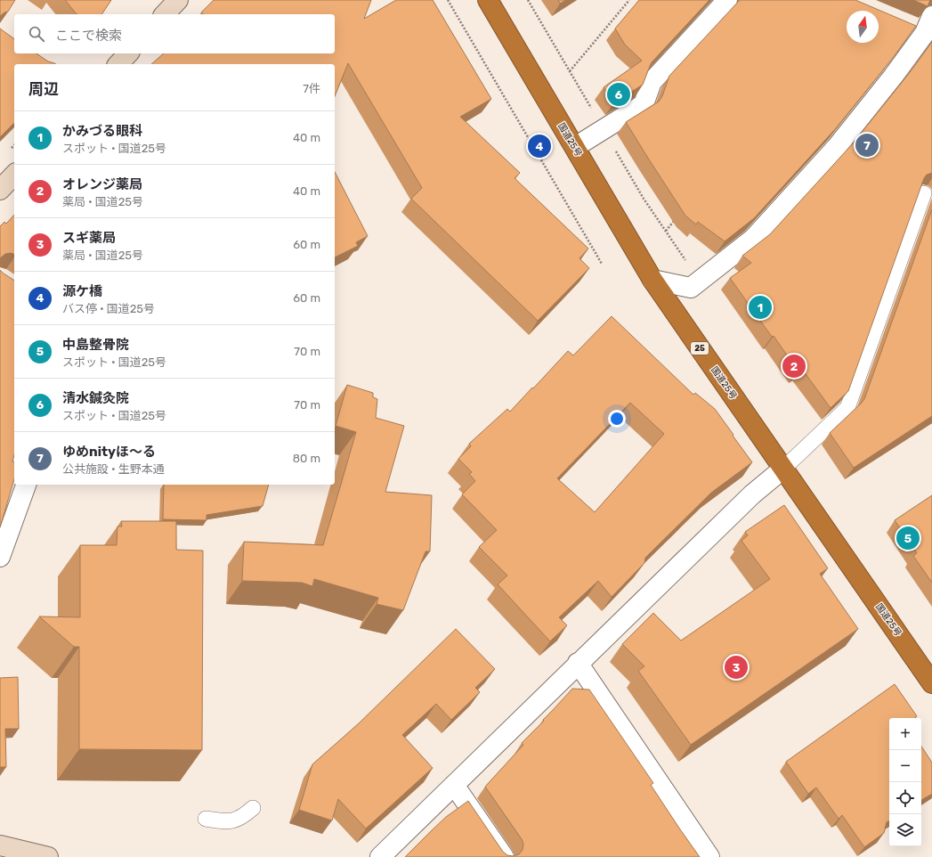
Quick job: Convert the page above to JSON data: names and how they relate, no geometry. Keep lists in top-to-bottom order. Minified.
{"streets":{"highway":["国道25号","25"]},"north":"top","page":{"search":"ここで検索","heading":["周辺","7件"],"pins":["6","7","4","1","2","5","3"],"list":[{"mark":"1","name":"かみづる眼科","note":"スポット · 国道25号","value":"40 m"},{"mark":"2","name":"オレンジ薬局","note":"薬局 · 国道25号","value":"40 m"},{"mark":"3","name":"スギ薬局","note":"薬局 · 国道25号","value":"60 m"},{"mark":"4","name":"源ケ橋","note":"バス停 · 国道25号","value":"60 m"},{"mark":"5","name":"中島整骨院","note":"スポット · 国道25号","value":"70 m"},{"mark":"6","name":"清水鍼灸院","note":"スポット · 国道25号","value":"70 m"},{"mark":"7","name":"ゆめnityほ〜る","note":"公共施設 · 生野本通","value":"80 m"}],"map_buttons":["+","−"]}}
